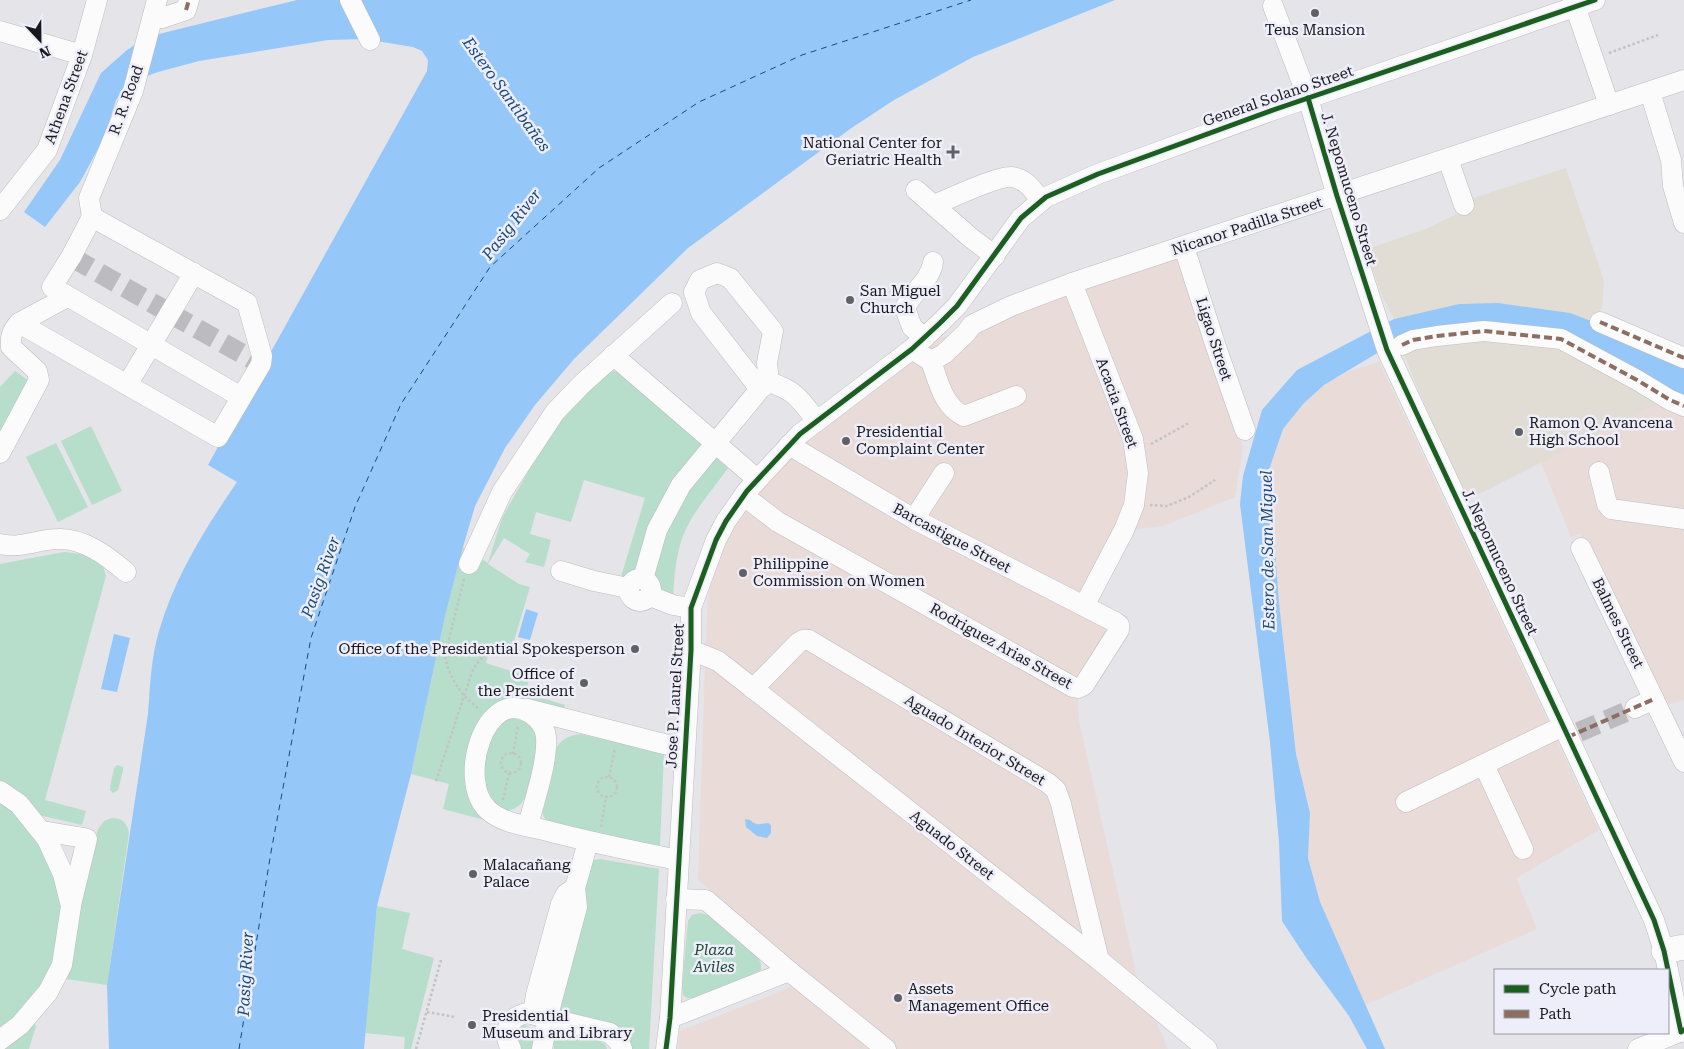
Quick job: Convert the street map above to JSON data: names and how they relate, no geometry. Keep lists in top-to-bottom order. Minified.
{"streets":{"street":["General Solano Street","Athena Street","R. R. Road","J. Nepomuceno Street","Nicanor Padilla Street","Ligao Street","Acacia Street","Barcastigue Street","Balmes Street","Rodriguez Arias Street","Jose P. Laurel Street","Aguado Interior Street","Aguado Street"]},"crossings":[["General Solano Street","J. Nepomuceno Street"],["General Solano Street","Jose P. Laurel Street"],["J. Nepomuceno Street","Nicanor Padilla Street"],["Nicanor Padilla Street","Ligao Street"],["Nicanor Padilla Street","Acacia Street"],["Acacia Street","Barcastigue Street"],["Barcastigue Street","Rodriguez Arias Street"],["Barcastigue Street","Jose P. Laurel Street"],["Rodriguez Arias Street","Jose P. Laurel Street"],["Jose P. Laurel Street","Aguado Street"],["Aguado Interior Street","Aguado Street"]],"water":["Estero Santibañes","Pasig River","Estero de San Miguel"],"parks":["Plaza Aviles"],"places":{"other":["Teus Mansion","San Miguel Church","Ramon Q. Avancena High School","Presidential Complaint Center","Philippine Commission on Women","Office of the Presidential Spokesperson","Office of the President","Malacañang Palace","Assets Management Office","Presidential Museum and Library"],"health":["National Center for Geriatric Health"]},"legend":["Cycle path","Path"],"north":"bottom"}
